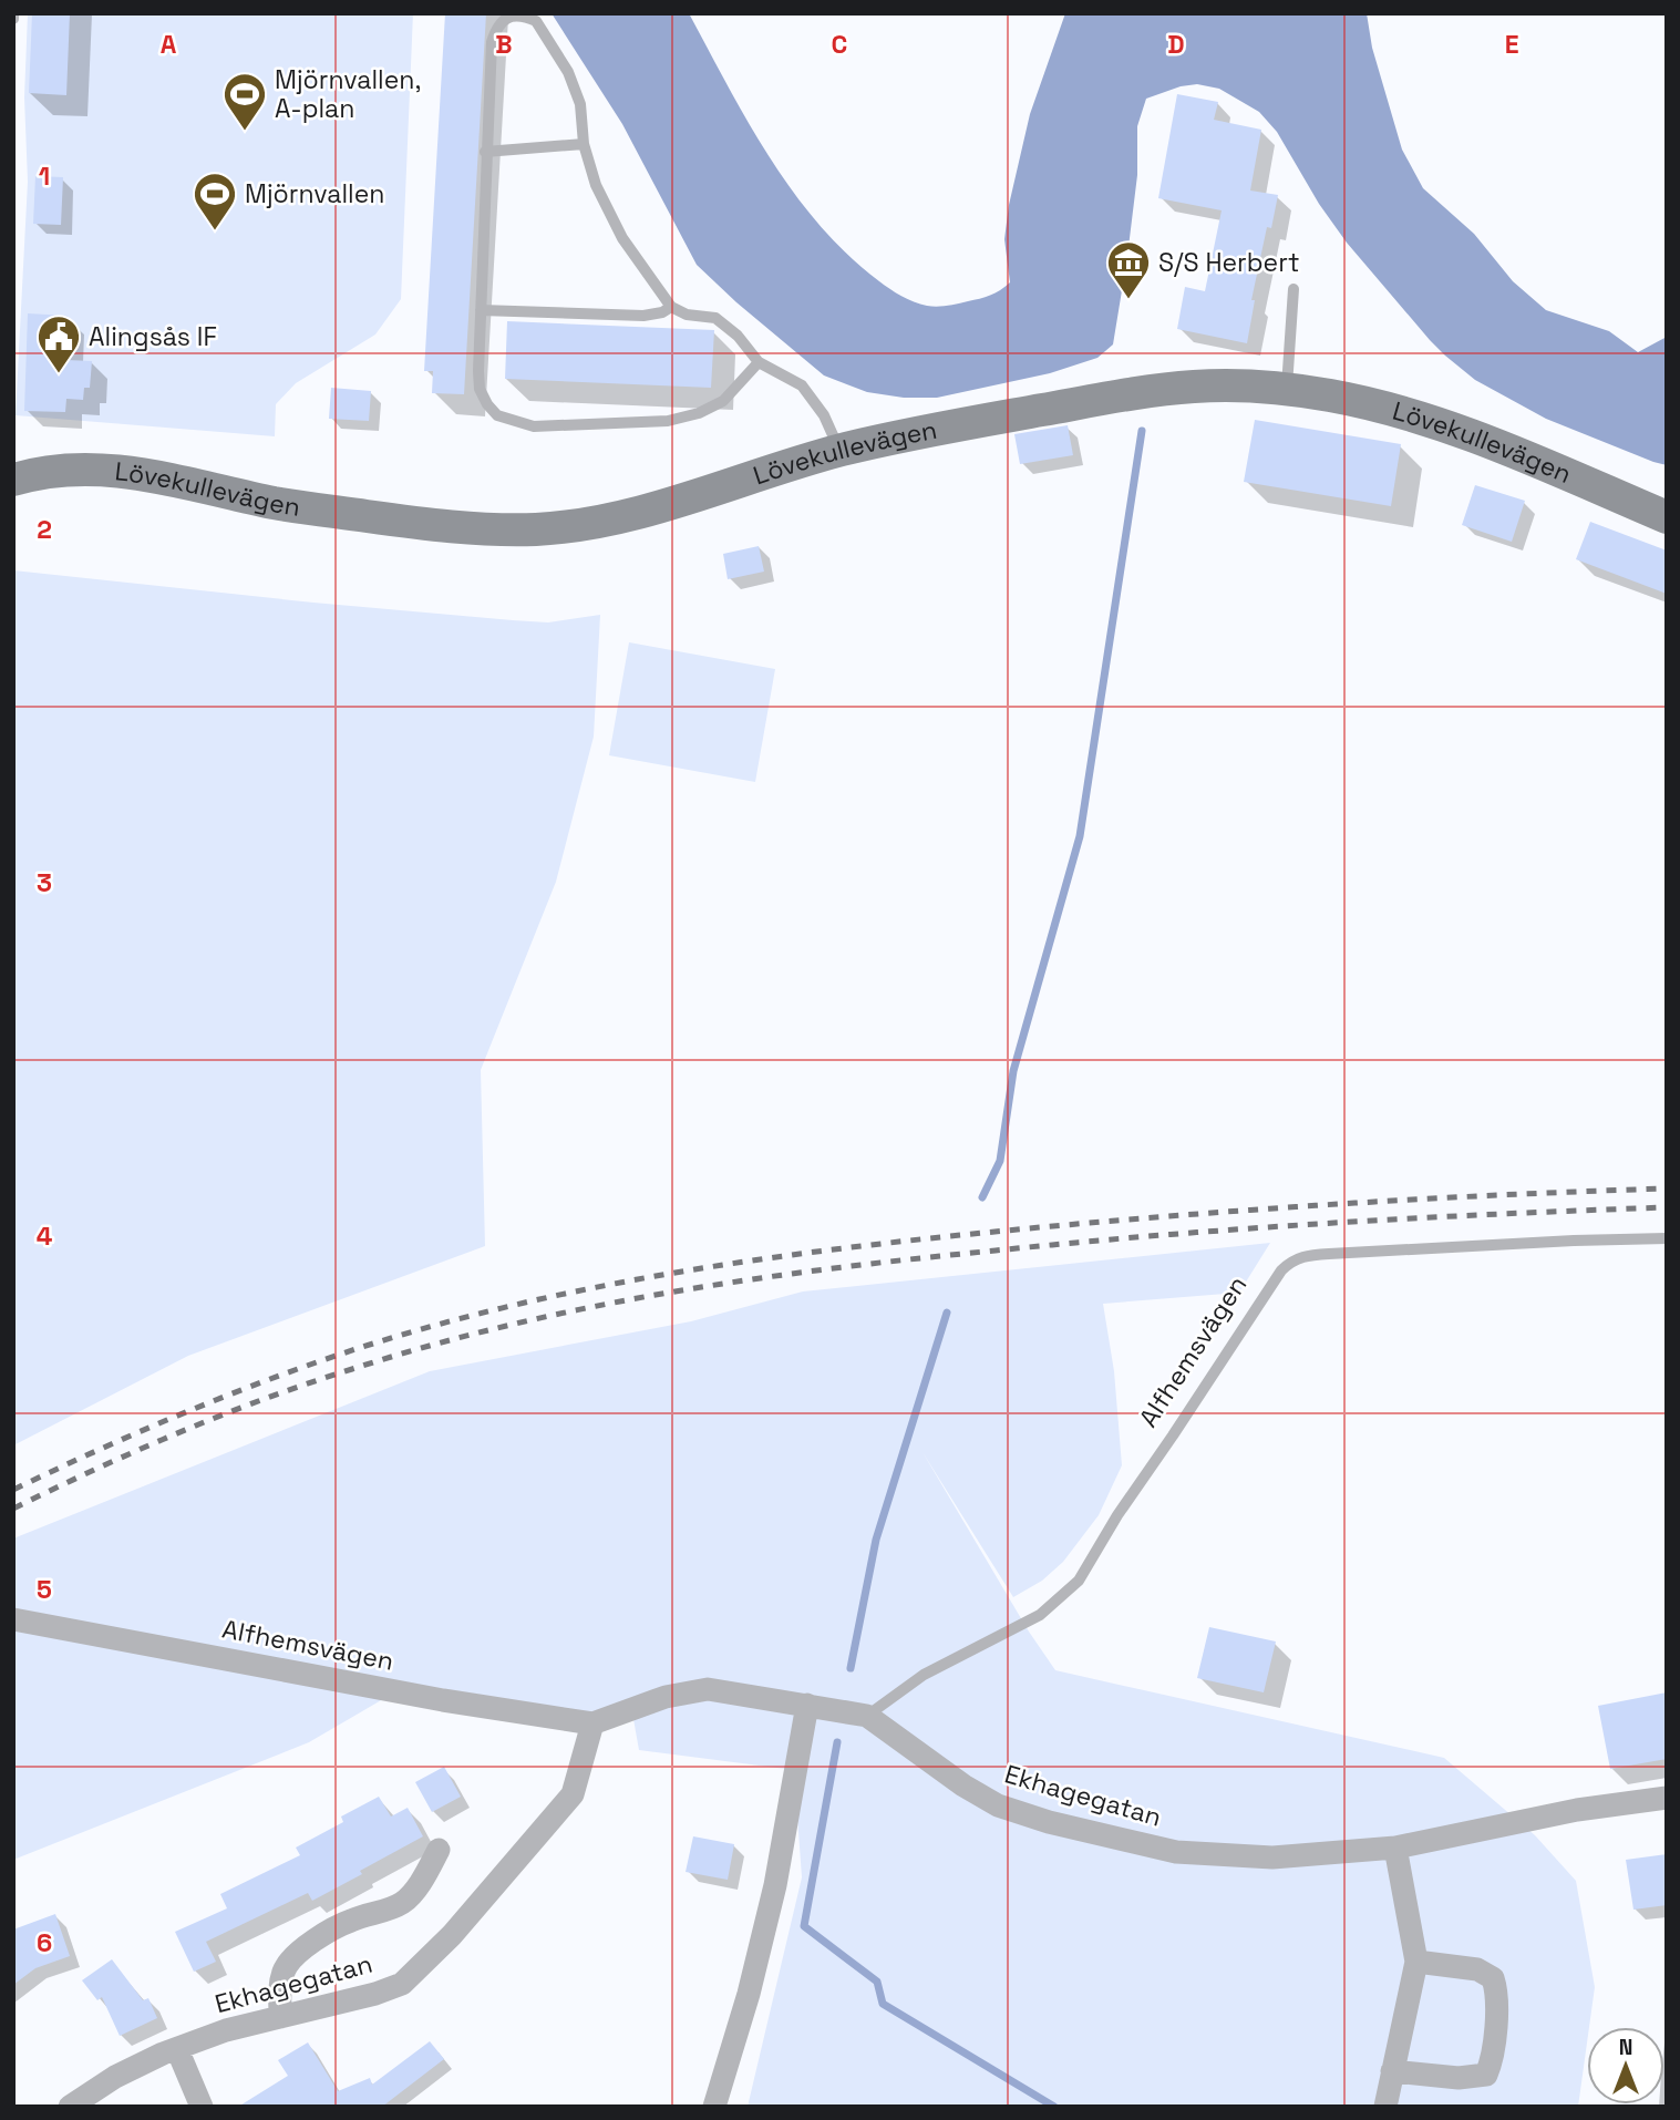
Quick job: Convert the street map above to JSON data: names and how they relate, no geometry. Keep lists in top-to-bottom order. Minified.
{"streets":{"street":["Lövekullevägen","Alfhemsvägen","Ekhagegatan"]},"crossings":[["Alfhemsvägen","Ekhagegatan"]],"places":{"sports":["Mjörnvallen, A-plan","Mjörnvallen"],"museum":["S/S Herbert"],"public building":["Alingsås IF"]},"north":"top","grid":{"columns":["A","B","C","D","E"],"rows":["1","2","3","4","5","6"]}}
